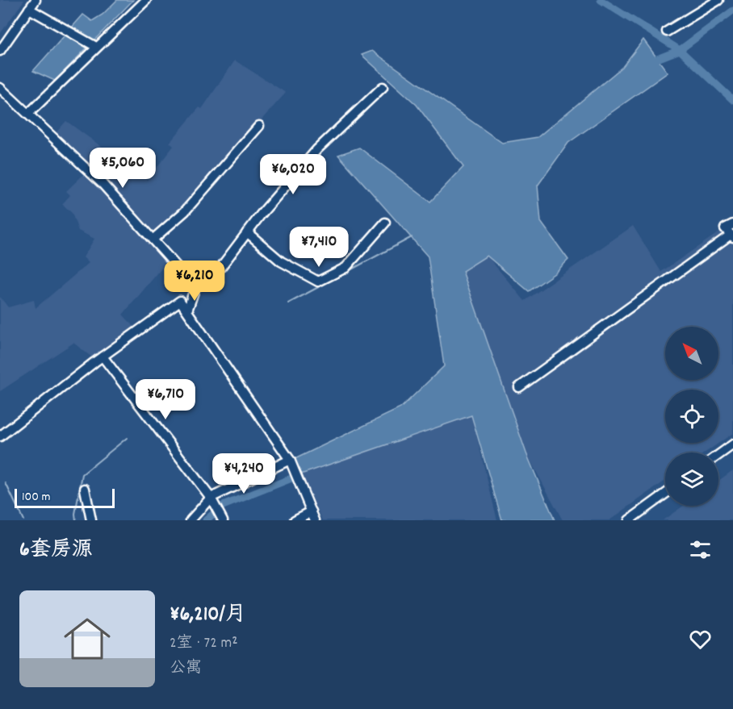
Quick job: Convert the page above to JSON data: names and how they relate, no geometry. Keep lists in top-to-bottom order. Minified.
{"scale_bar":"100 m","north":"top left","page":{"price":["¥5,060","¥6,020","¥7,410","¥6,210","¥6,710","¥4,240"],"scale":"100 m","heading":"6套房源","list":[{"name":"¥6,210/月","note":"2室 · 72 m² · 公寓"}]}}
